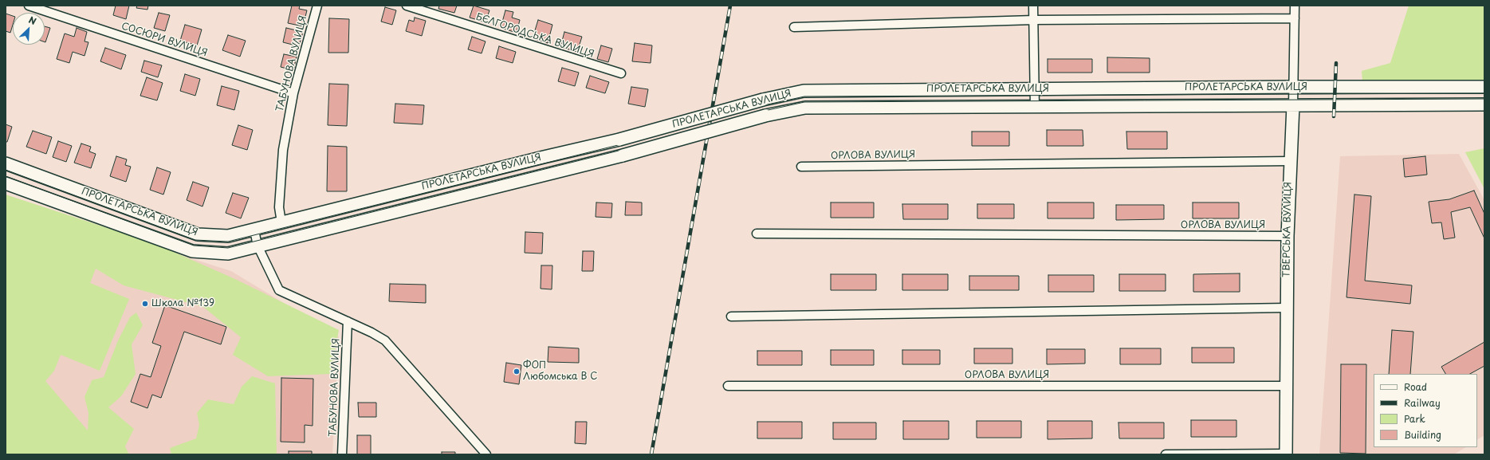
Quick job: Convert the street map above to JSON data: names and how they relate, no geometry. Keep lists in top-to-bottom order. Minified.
{"streets":{"main road":["ПРОЛЕТАРСЬКА ВУЛИЦЯ","ТВЕРСЬКА ВУЛИЦЯ"],"street":["БЄЛГОРОДСЬКА ВУЛИЦЯ","СОСЮРИ ВУЛИЦЯ","ТАБУНОВА ВУЛИЦЯ","ОРЛОВА ВУЛИЦЯ"]},"crossings":[["СОСЮРИ ВУЛИЦЯ","ТАБУНОВА ВУЛИЦЯ"],["ТАБУНОВА ВУЛИЦЯ","ПРОЛЕТАРСЬКА ВУЛИЦЯ"],["ПРОЛЕТАРСЬКА ВУЛИЦЯ","ТВЕРСЬКА ВУЛИЦЯ"],["ОРЛОВА ВУЛИЦЯ","ТВЕРСЬКА ВУЛИЦЯ"]],"places":["Школа №139","ФОП Любомська В С"],"legend":["Road","Railway","Park","Building"],"north":"top right"}
